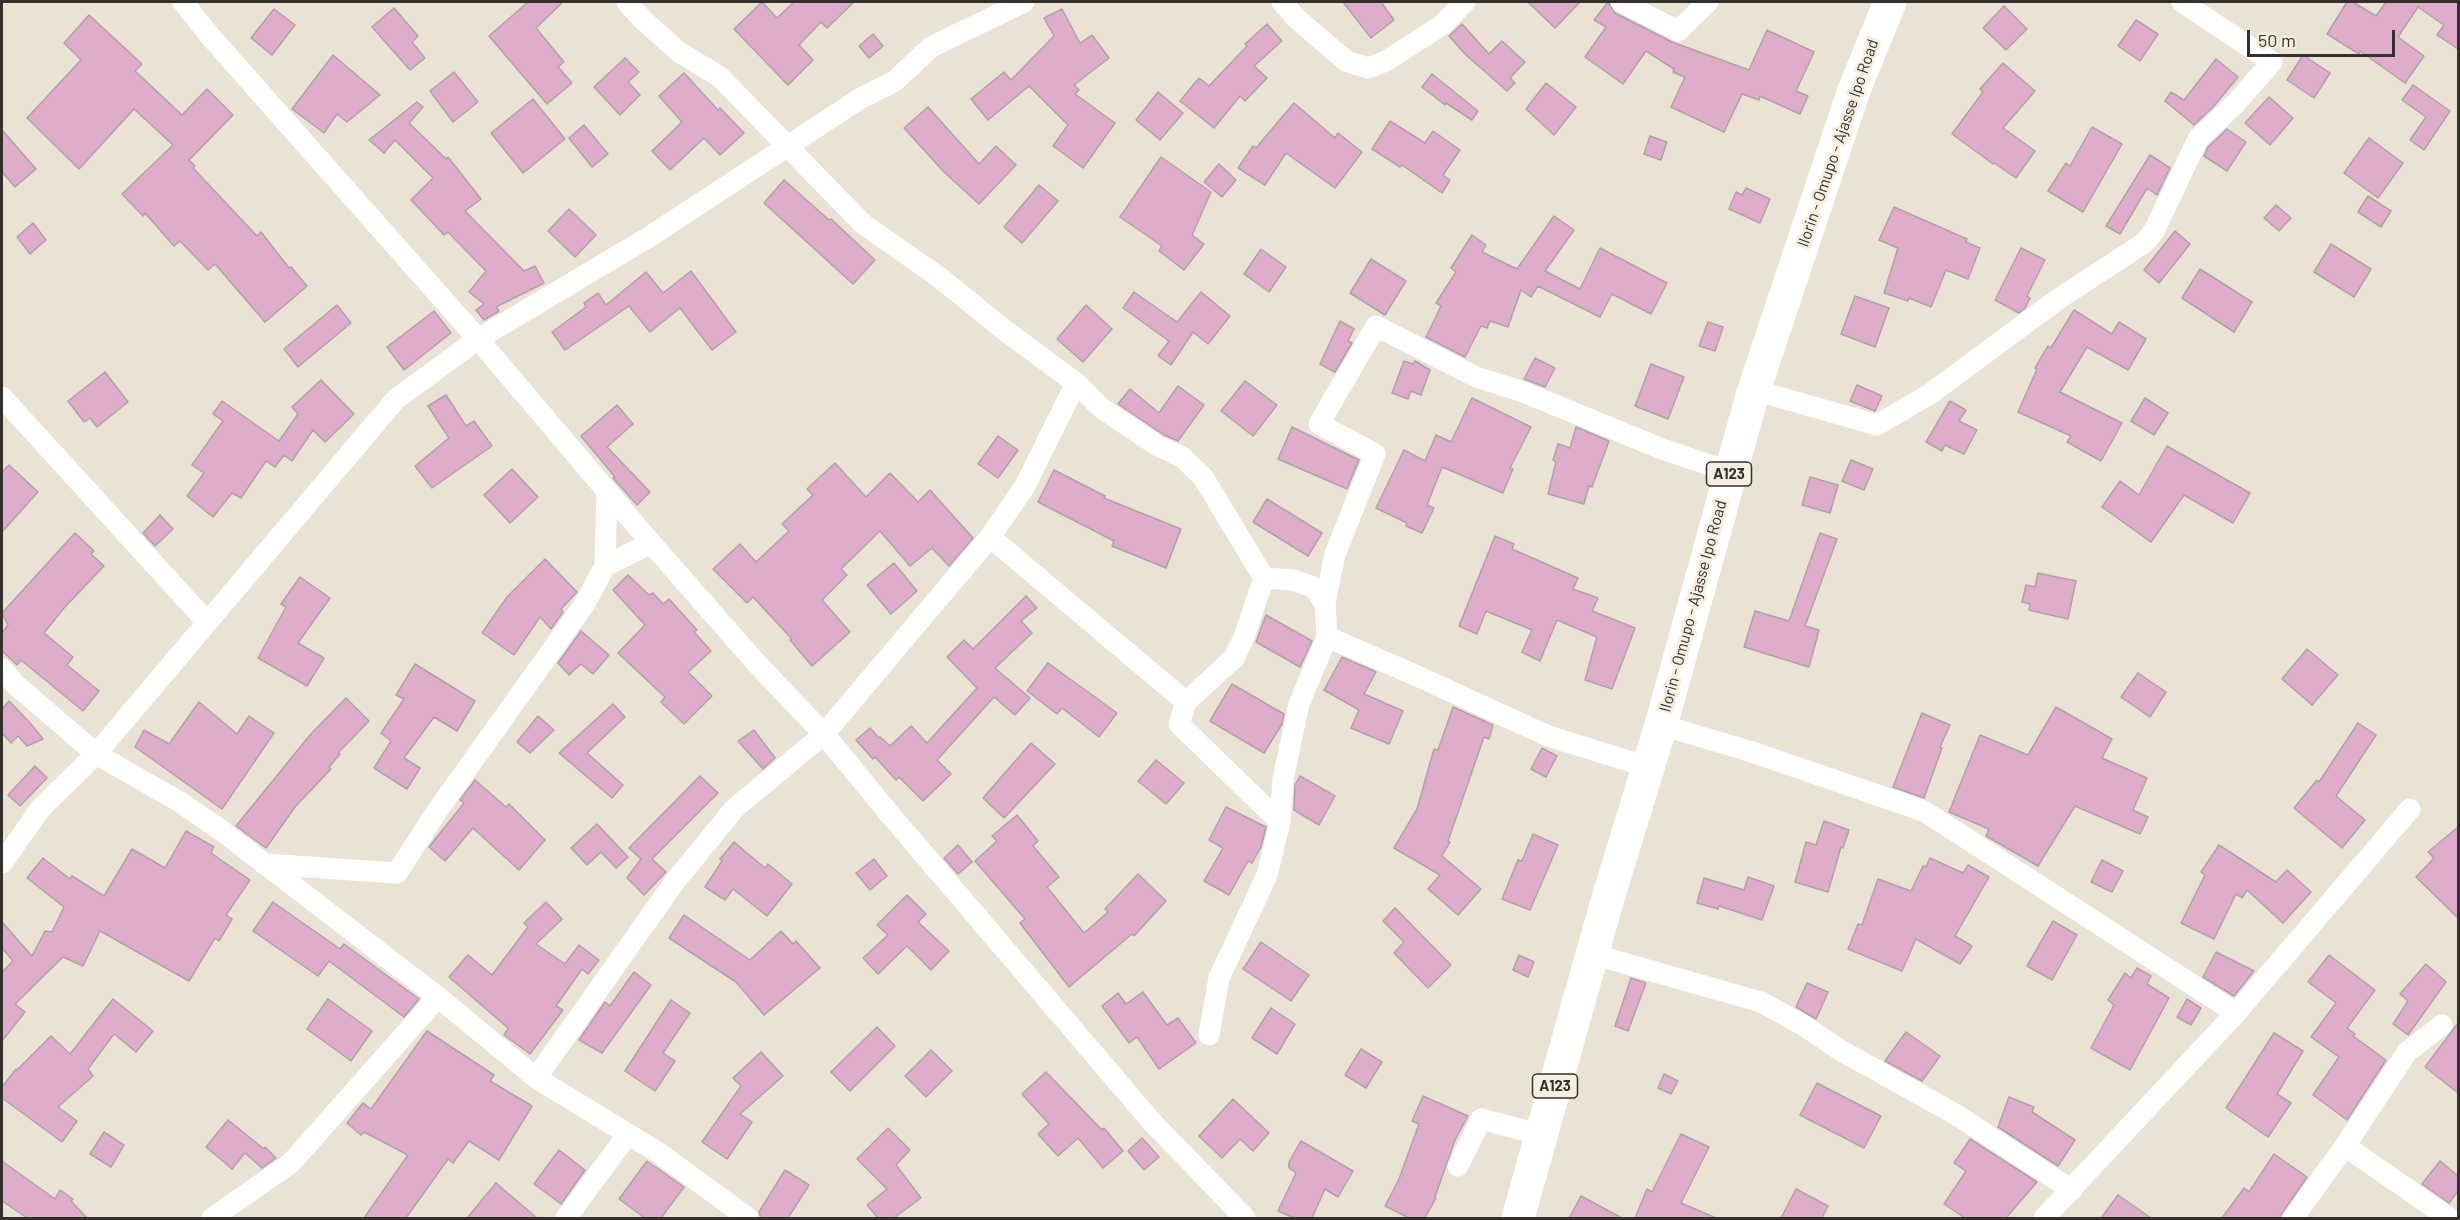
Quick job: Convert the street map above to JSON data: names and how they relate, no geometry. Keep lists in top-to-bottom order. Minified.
{"streets":{"highway":["Ilorin - Omupo - Ajasse Ipo Road","A123"]},"scale_bar":"50 m"}
